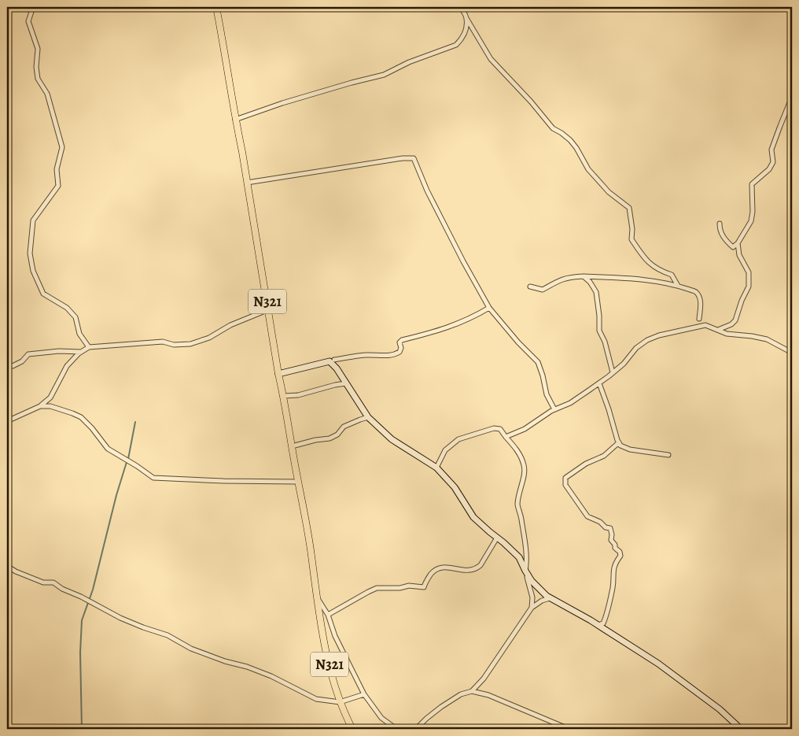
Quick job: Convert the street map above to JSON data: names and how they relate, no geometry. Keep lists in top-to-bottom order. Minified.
{"streets":{"main road":["N321"]}}
